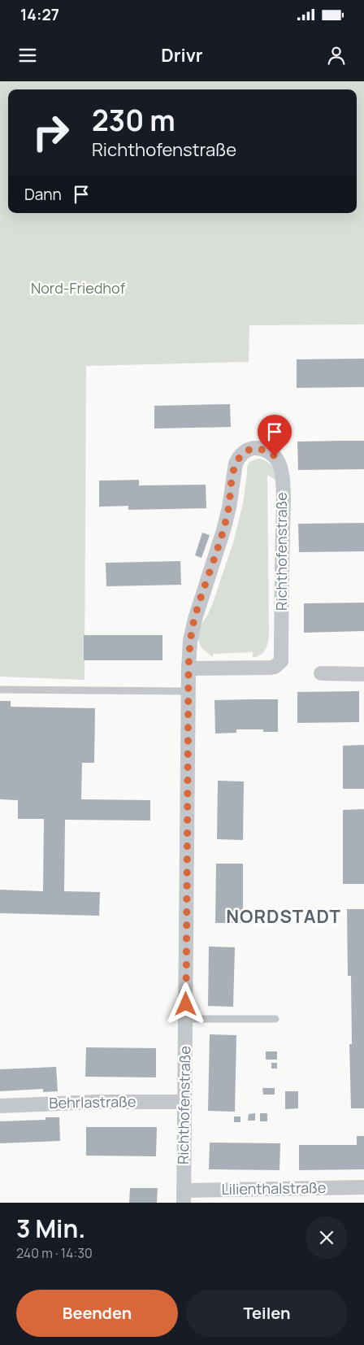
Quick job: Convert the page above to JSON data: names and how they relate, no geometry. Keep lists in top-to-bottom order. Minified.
{"streets":{"street":["Richthofenstraße","Behrlastraße","Lilienthalstraße"]},"crossings":[["Richthofenstraße","Behrlastraße"],["Richthofenstraße","Lilienthalstraße"]],"districts":["NORDSTADT"],"parks":["Nord-Friedhof"],"page":{"status":"14:27","header":"Drivr","turn":["230 m","Richthofenstraße"],"then":"Dann","heading":["3 Min.","240 m · 14:30"],"buttons":["Beenden","Teilen"]}}
